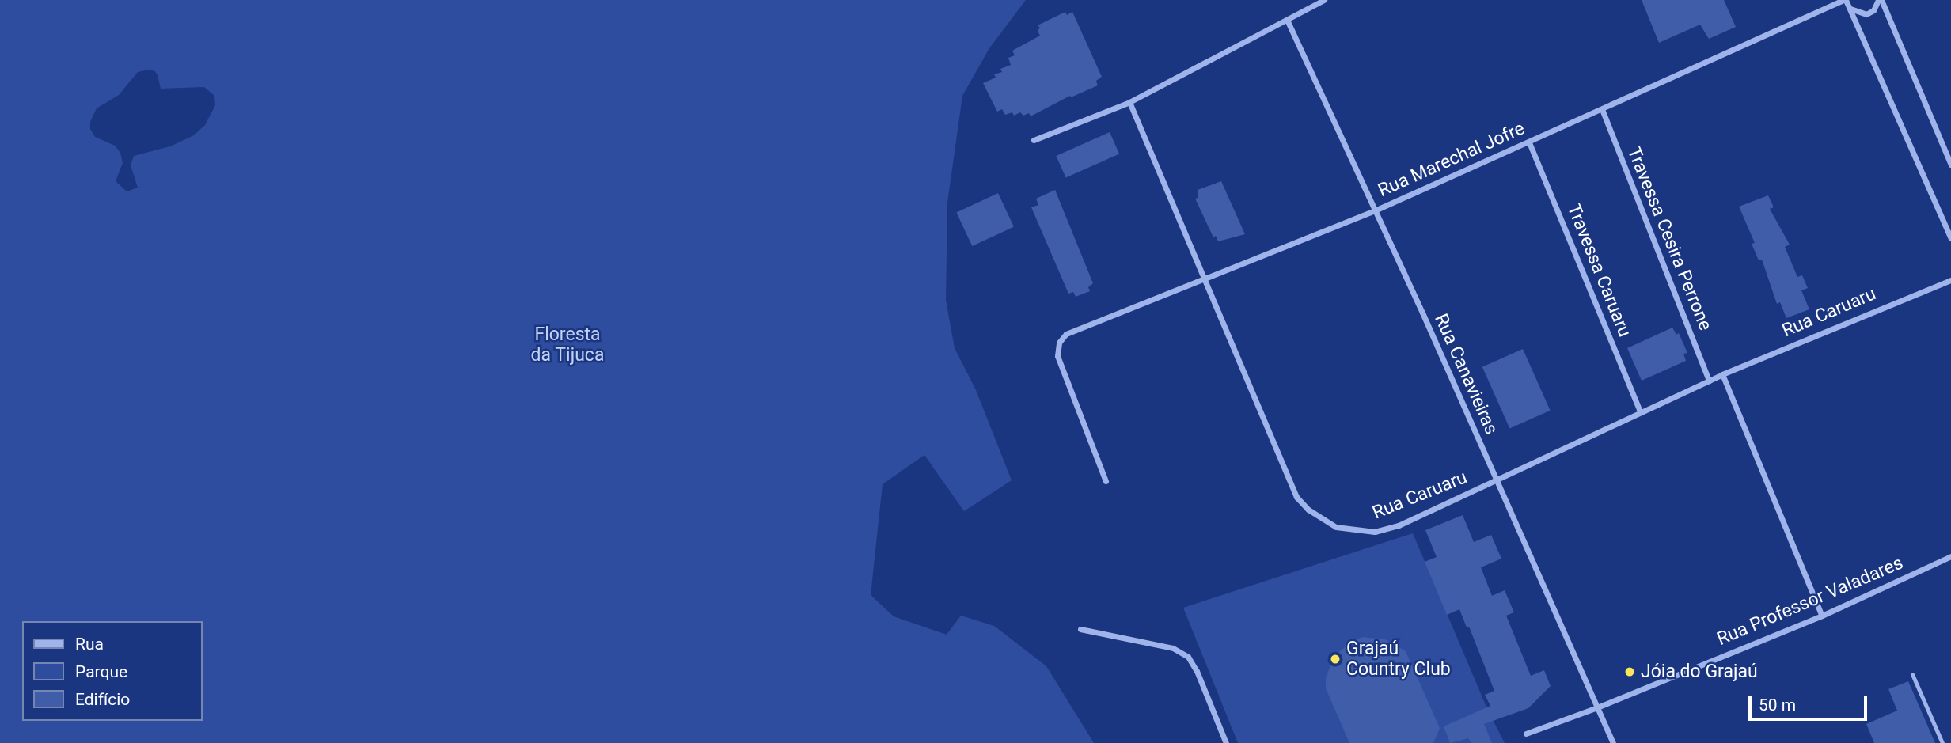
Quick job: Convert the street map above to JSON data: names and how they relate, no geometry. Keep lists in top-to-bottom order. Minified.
{"streets":{"street":["Rua Marechal Jofre","Travessa Cesira Perrone","Travessa Caruaru","Rua Caruaru","Rua Canavieiras","Rua Professor Valadares"]},"crossings":[["Rua Marechal Jofre","Travessa Cesira Perrone"],["Rua Marechal Jofre","Travessa Caruaru"],["Rua Marechal Jofre","Rua Caruaru"],["Rua Marechal Jofre","Rua Canavieiras"],["Travessa Cesira Perrone","Rua Caruaru"],["Travessa Caruaru","Rua Caruaru"],["Rua Caruaru","Rua Canavieiras"],["Rua Canavieiras","Rua Professor Valadares"]],"parks":["Floresta da Tijuca"],"places":["Grajaú Country Club","Jóia do Grajaú"],"legend":["Rua","Parque","Edifício"],"scale_bar":"50 m"}
